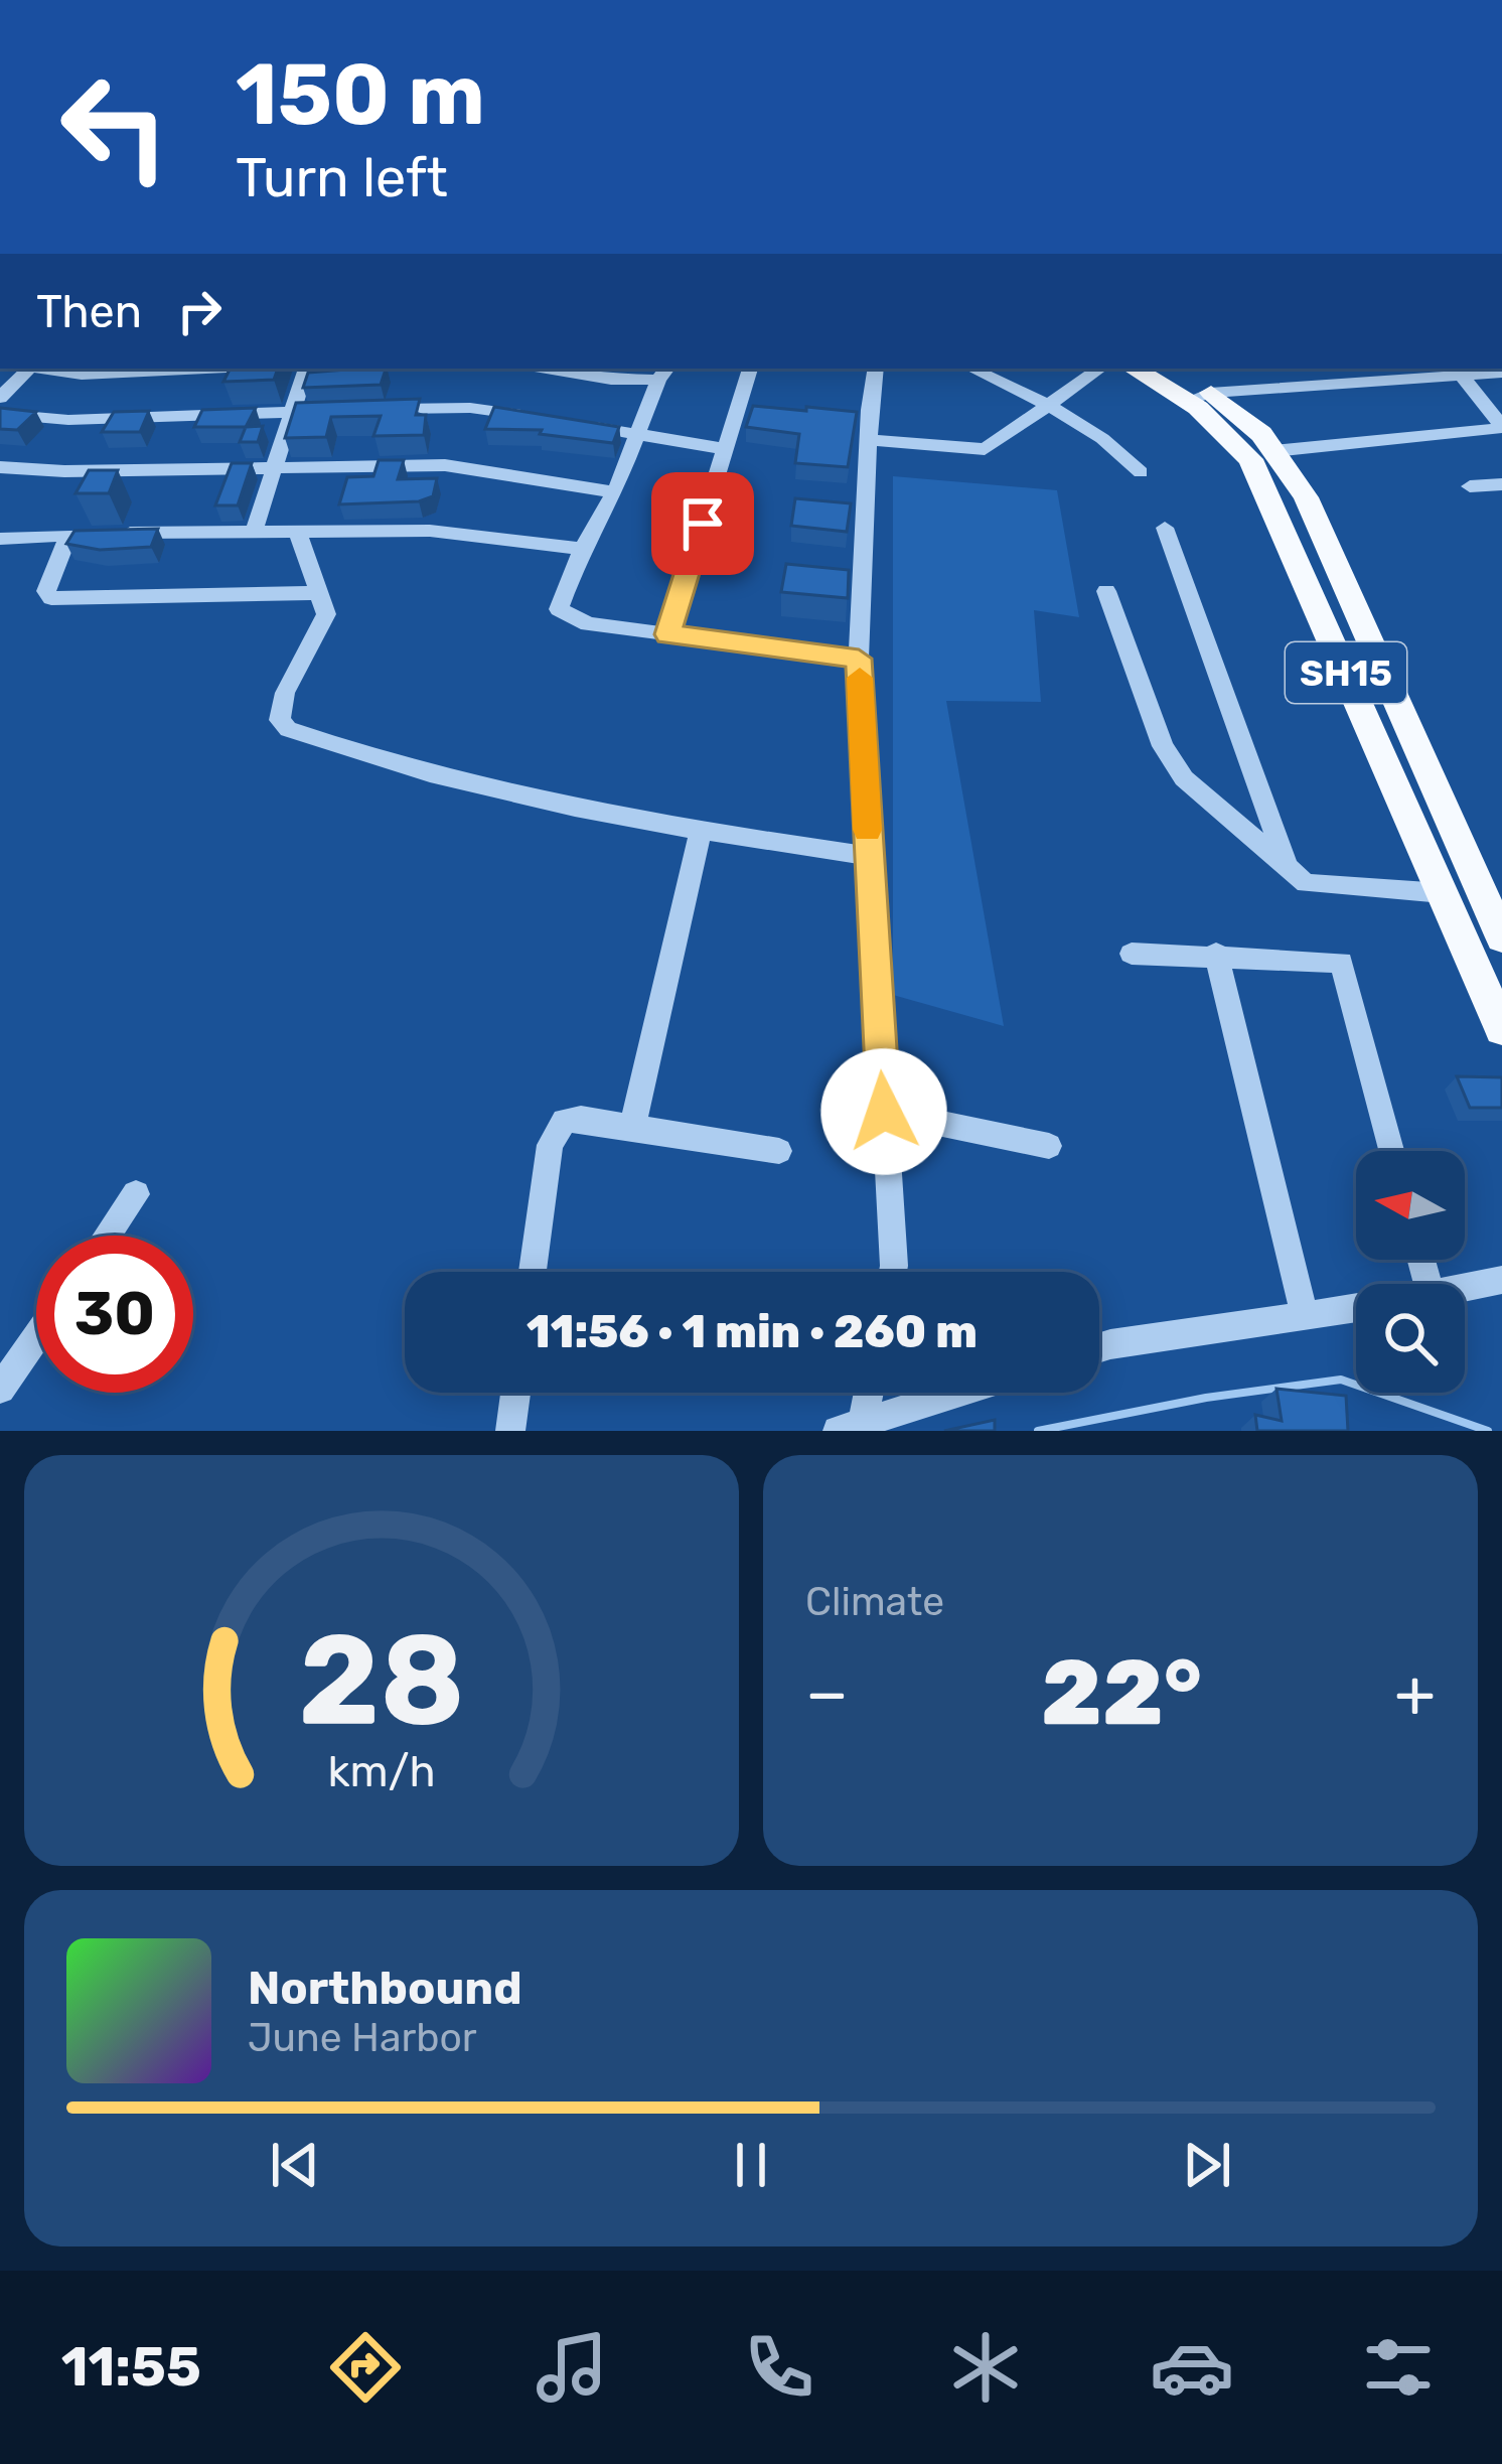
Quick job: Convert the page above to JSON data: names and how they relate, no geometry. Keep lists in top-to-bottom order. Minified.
{"streets":{"main road":["SH15"]},"north":"left","page":{"turn":["150 m","Turn left"],"then":"Then","limit":"30","trip":"11:56 · 1 min · 260 m","tile":"Climate","heat":["−","22°","+"],"song":["Northbound","June Harbor"],"tabs":"11:55","gauge":["28","km/h"]}}
